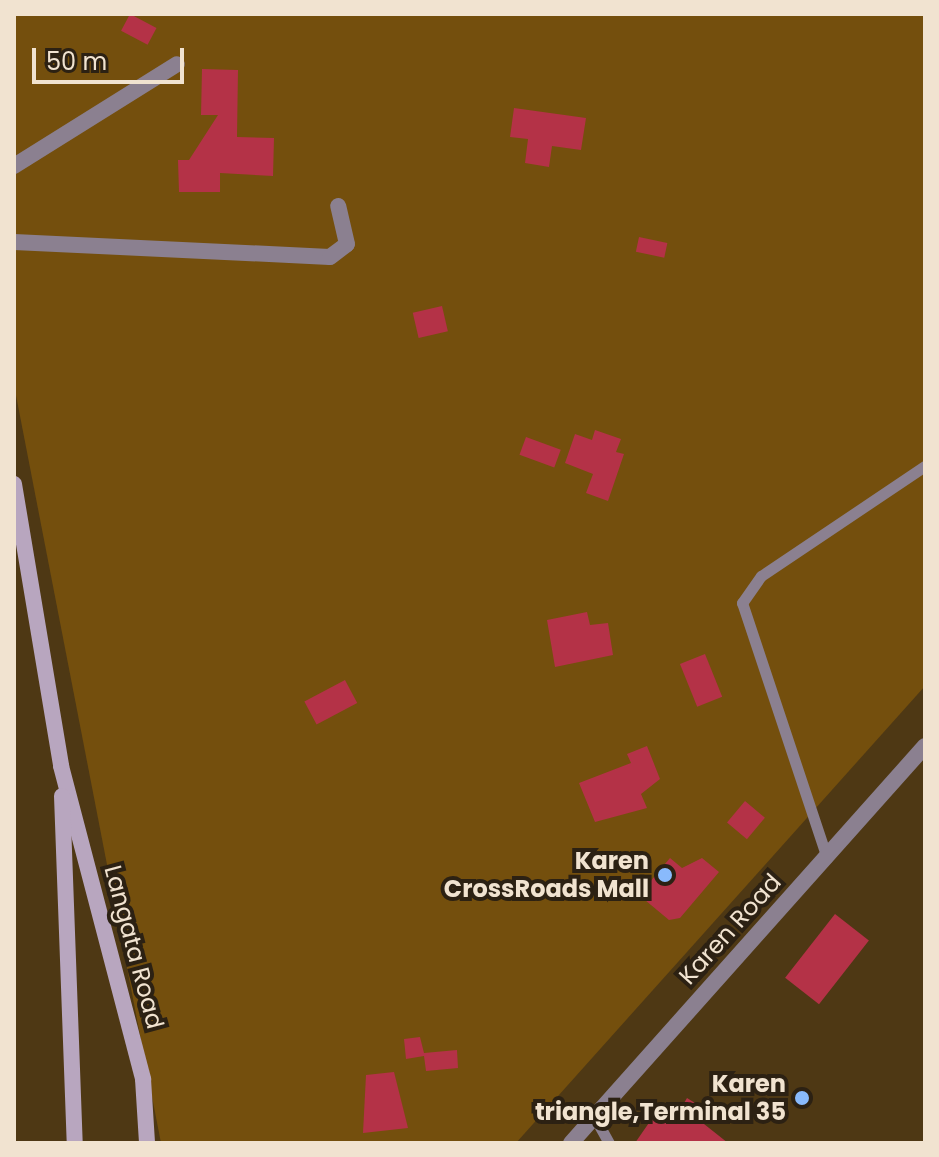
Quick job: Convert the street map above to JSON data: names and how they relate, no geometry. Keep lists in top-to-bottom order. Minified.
{"streets":{"main road":["Langata Road"],"street":["Karen Road"]},"places":["Karen CrossRoads Mall","Karen triangle,Terminal 35"],"scale_bar":"50 m"}
